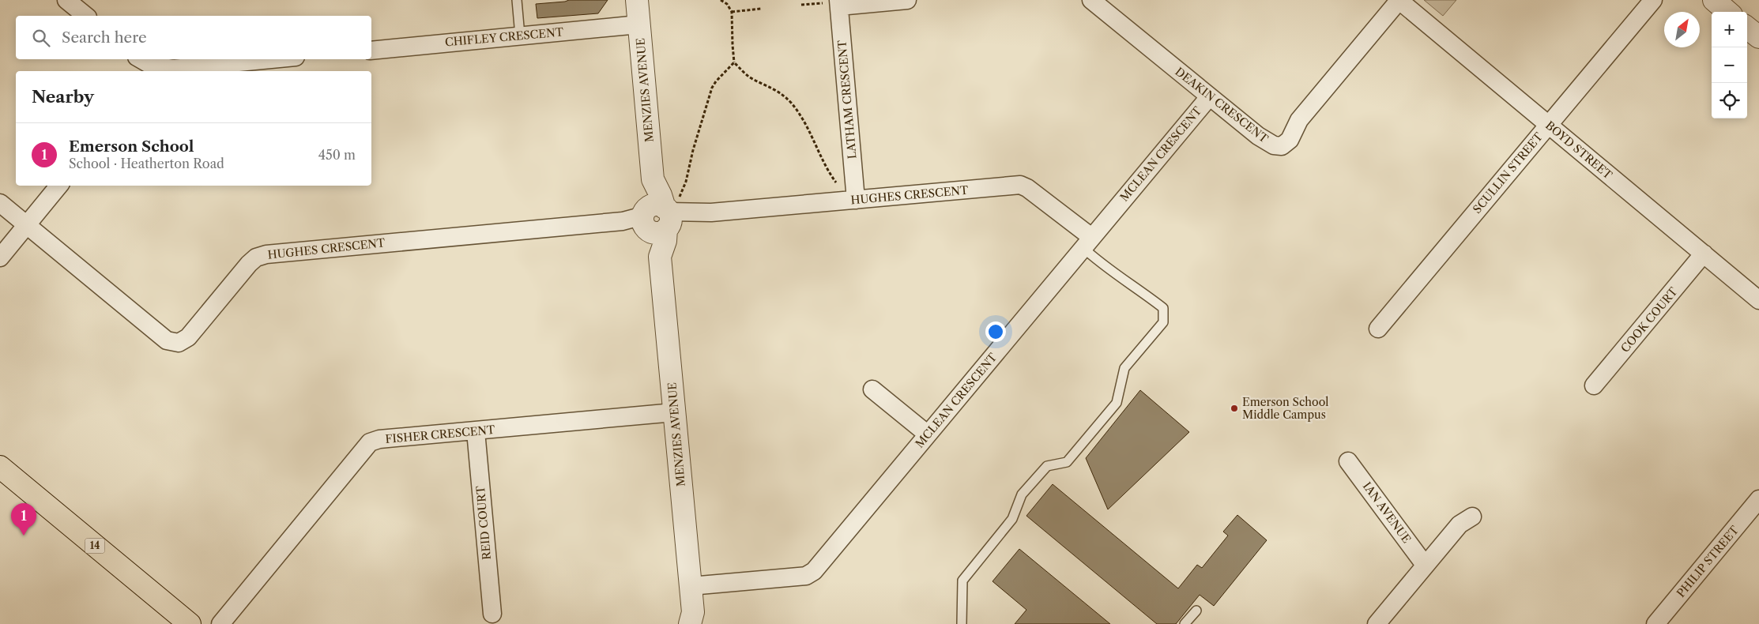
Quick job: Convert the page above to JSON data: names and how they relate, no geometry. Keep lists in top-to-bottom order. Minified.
{"streets":{"main road":["14"],"street":["CHIFLEY CRESCENT","MENZIES AVENUE","LATHAM CRESCENT","DEAKIN CRESCENT","BOYD STREET","MCLEAN CRESCENT","SCULLIN STREET","HUGHES CRESCENT","COOK COURT","FISHER CRESCENT","IAN AVENUE","REID COURT","PHILIP STREET"]},"crossings":[["CHIFLEY CRESCENT","MENZIES AVENUE"],["MENZIES AVENUE","MCLEAN CRESCENT"],["MENZIES AVENUE","HUGHES CRESCENT"],["MENZIES AVENUE","FISHER CRESCENT"],["LATHAM CRESCENT","HUGHES CRESCENT"],["DEAKIN CRESCENT","BOYD STREET"],["DEAKIN CRESCENT","MCLEAN CRESCENT"],["BOYD STREET","SCULLIN STREET"],["BOYD STREET","COOK COURT"],["MCLEAN CRESCENT","HUGHES CRESCENT"],["FISHER CRESCENT","REID COURT"]],"places":["Emerson School Middle Campus"],"north":"top right","page":{"map_buttons":["+","−"],"search":"Search here","heading":"Nearby","list":[{"mark":"1","name":"Emerson School","note":"School · Heatherton Road","value":"450 m"}],"pins":"1"}}
